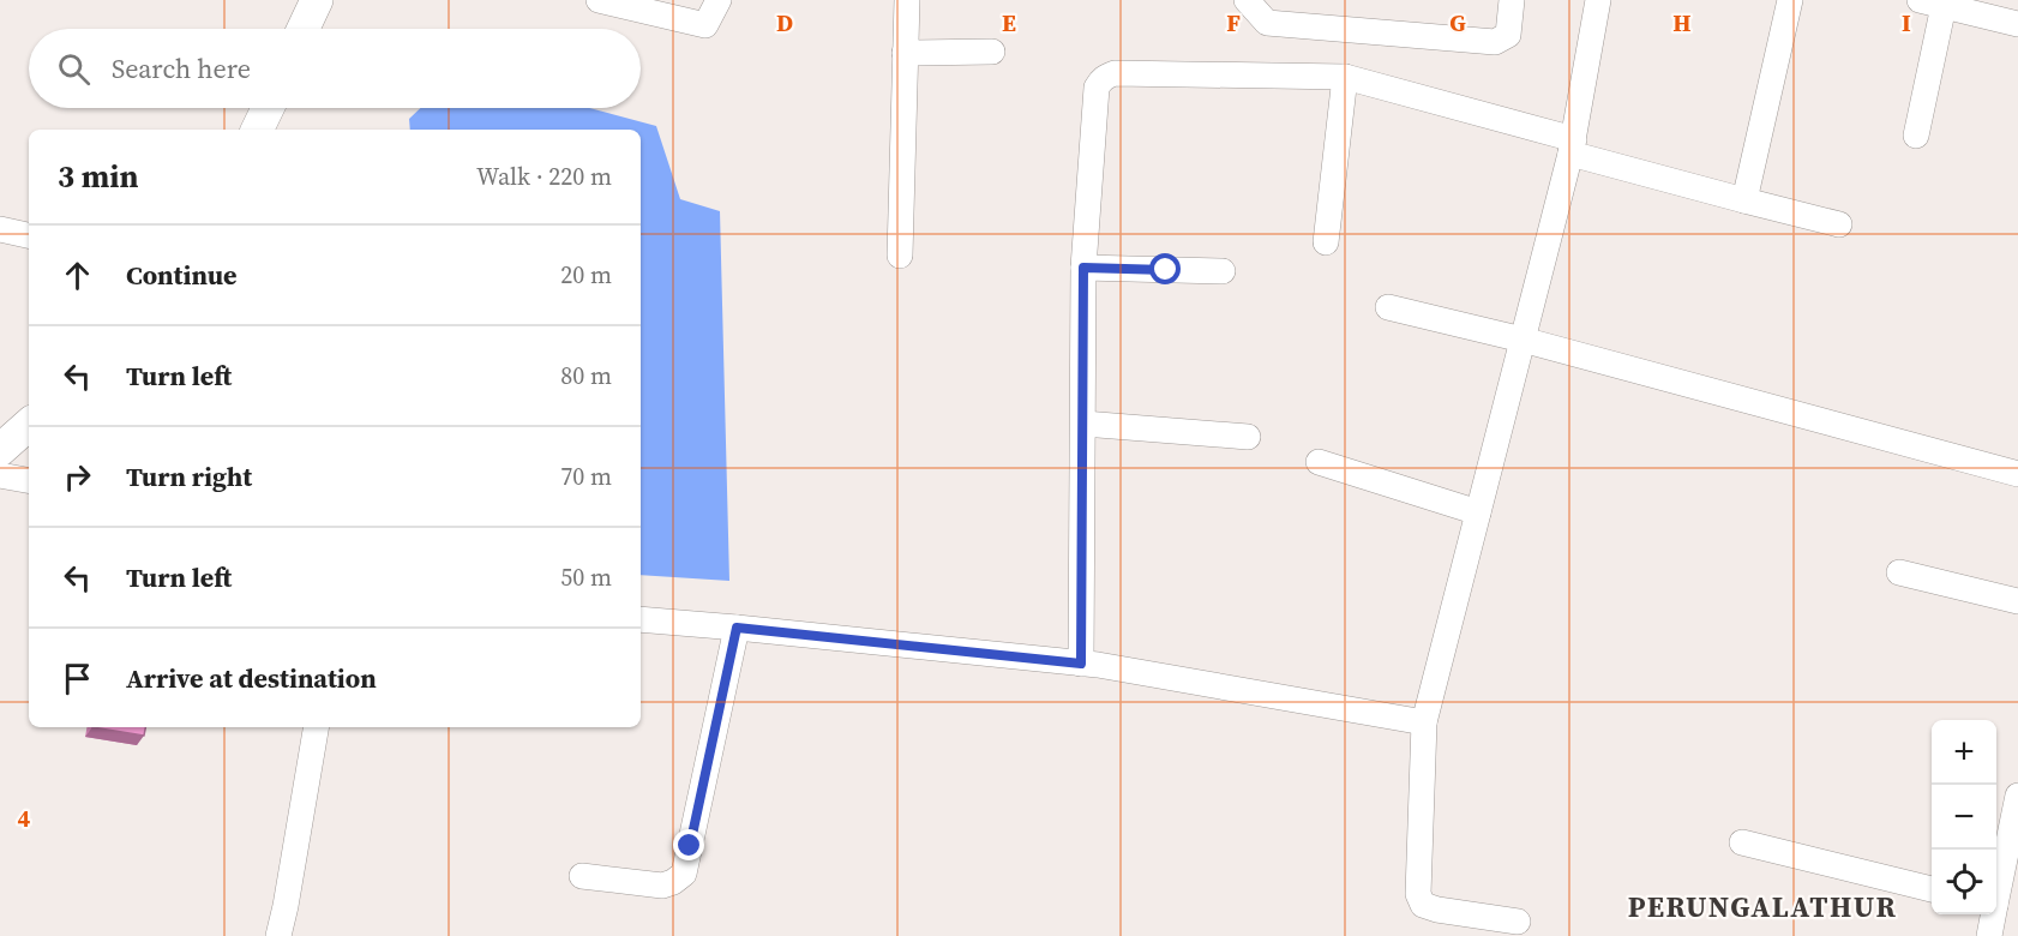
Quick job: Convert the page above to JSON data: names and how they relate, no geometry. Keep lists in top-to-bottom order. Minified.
{"districts":["PERUNGALATHUR"],"page":{"search":"Search here","heading":["3 min","Walk · 220 m"],"list":[["Continue","20 m"],["Turn left","80 m"],["Turn right","70 m"],["Turn left","50 m"],"Arrive at destination"],"map_buttons":["+","−"]},"grid":{"columns":["D","E","F","G","H","I"],"rows":["4"]}}
